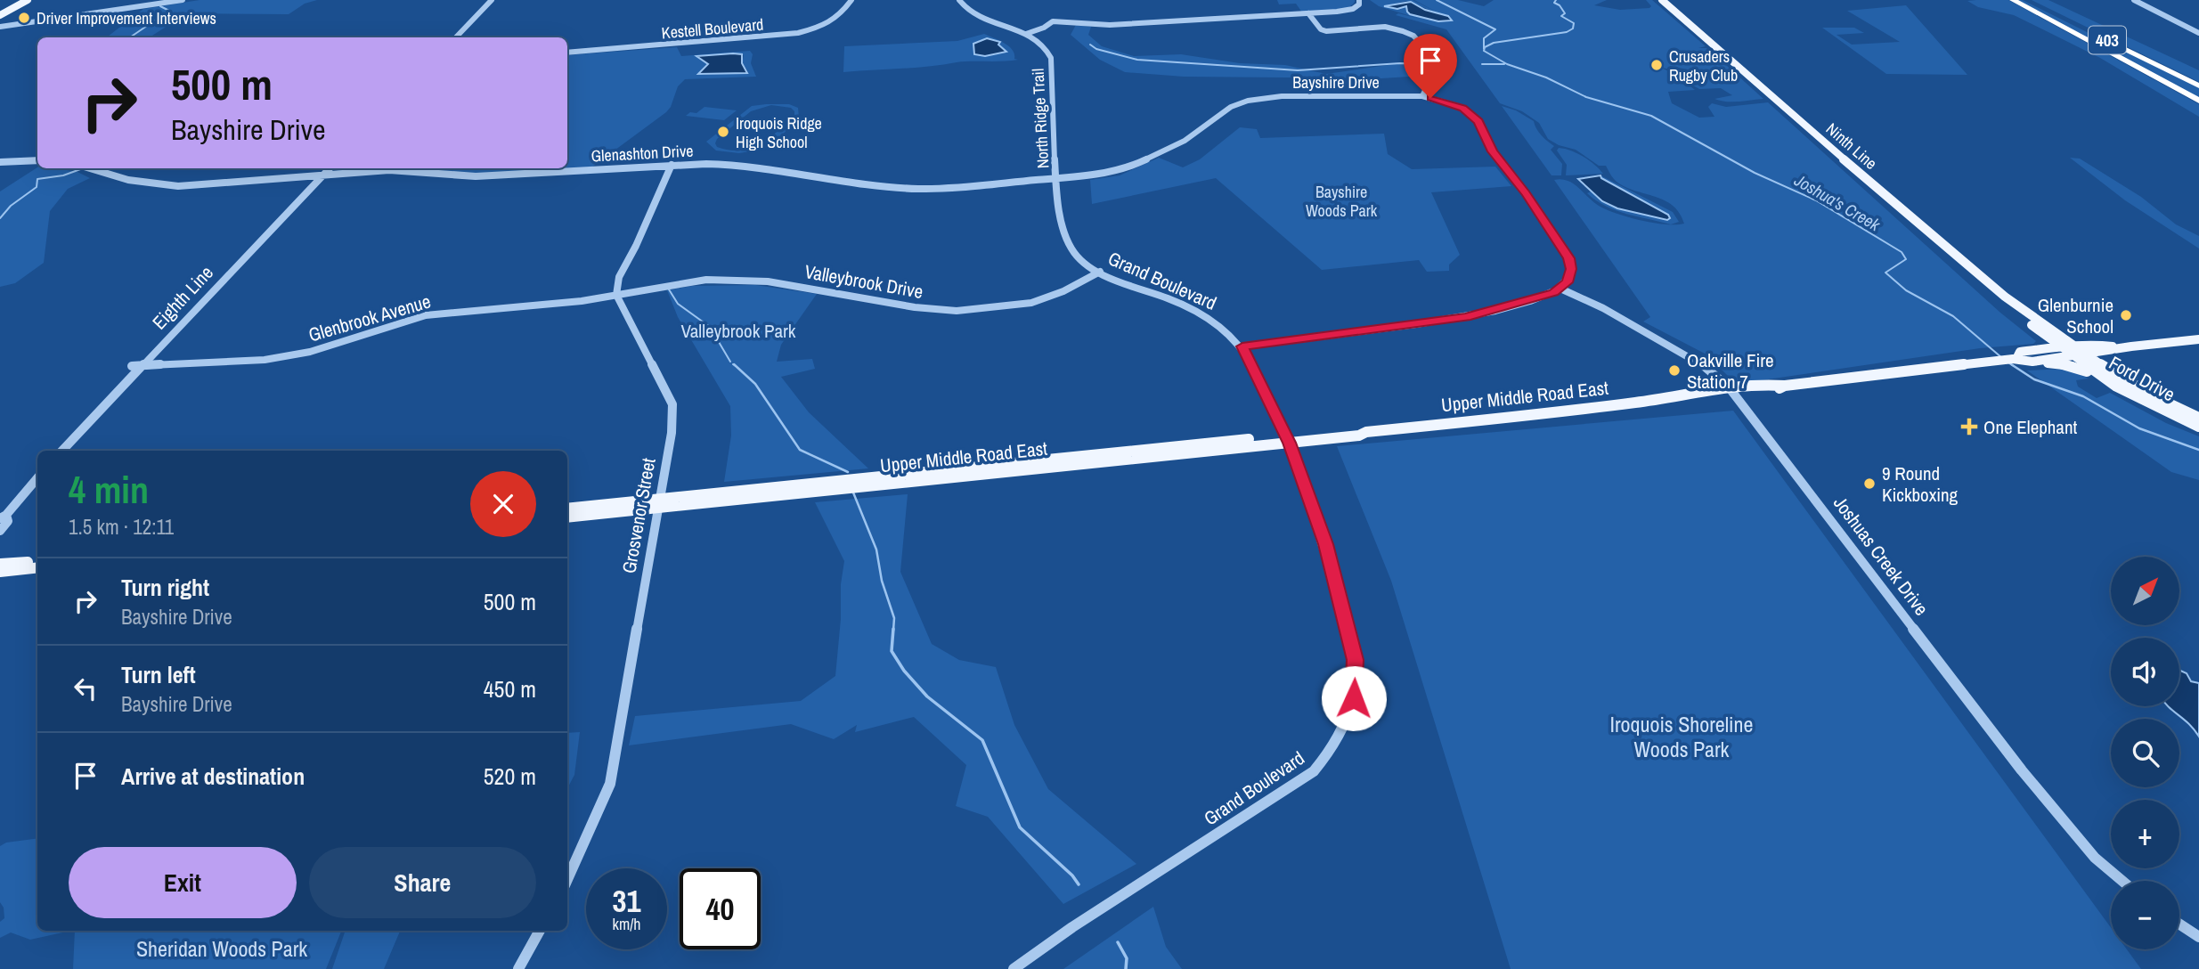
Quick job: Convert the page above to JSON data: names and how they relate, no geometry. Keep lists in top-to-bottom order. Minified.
{"streets":{"highway":["403"],"main road":["Ninth Line","Ford Drive","Upper Middle Road East"],"street":["Kestell Boulevard","Bayshire Drive","North Ridge Trail","Glenashton Drive","Grand Boulevard","Valleybrook Drive","Eighth Line","Glenbrook Avenue","Grosvenor Street","Joshuas Creek Drive"]},"crossings":[["Bayshire Drive","North Ridge Trail"],["Bayshire Drive","Glenashton Drive"],["Bayshire Drive","Grand Boulevard"],["Bayshire Drive","Joshuas Creek Drive"],["North Ridge Trail","Glenashton Drive"],["North Ridge Trail","Grand Boulevard"],["Ninth Line","Ford Drive"],["Ninth Line","Upper Middle Road East"],["Glenashton Drive","Grand Boulevard"],["Glenashton Drive","Eighth Line"],["Grand Boulevard","Valleybrook Drive"],["Grand Boulevard","Upper Middle Road East"],["Valleybrook Drive","Glenbrook Avenue"],["Valleybrook Drive","Grosvenor Street"],["Eighth Line","Glenbrook Avenue"],["Glenbrook Avenue","Grosvenor Street"],["Ford Drive","Upper Middle Road East"],["Upper Middle Road East","Grosvenor Street"],["Upper Middle Road East","Joshuas Creek Drive"]],"water":["Joshua's Creek"],"parks":["Bayshire Woods Park","Valleybrook Park","Iroquois Shoreline Woods Park","Sheridan Woods Park"],"places":{"other":["Driver Improvement Interviews","Crusaders Rugby Club","Iroquois Ridge High School","Glenburnie School","Oakville Fire Station 7","9 Round Kickboxing"],"health":["One Elephant"]},"north":"top right","page":{"turn":["500 m","Bayshire Drive"],"heading":["4 min","1.5 km · 12:11"],"map_buttons":["+","−"],"list":[{"name":"Turn right","note":"Bayshire Drive","value":"500 m"},{"name":"Turn left","note":"Bayshire Drive","value":"450 m"},{"name":"Arrive at destination","value":"520 m"}],"buttons":["Exit","Share"],"speed":"31 km/h","limit":"40"}}
